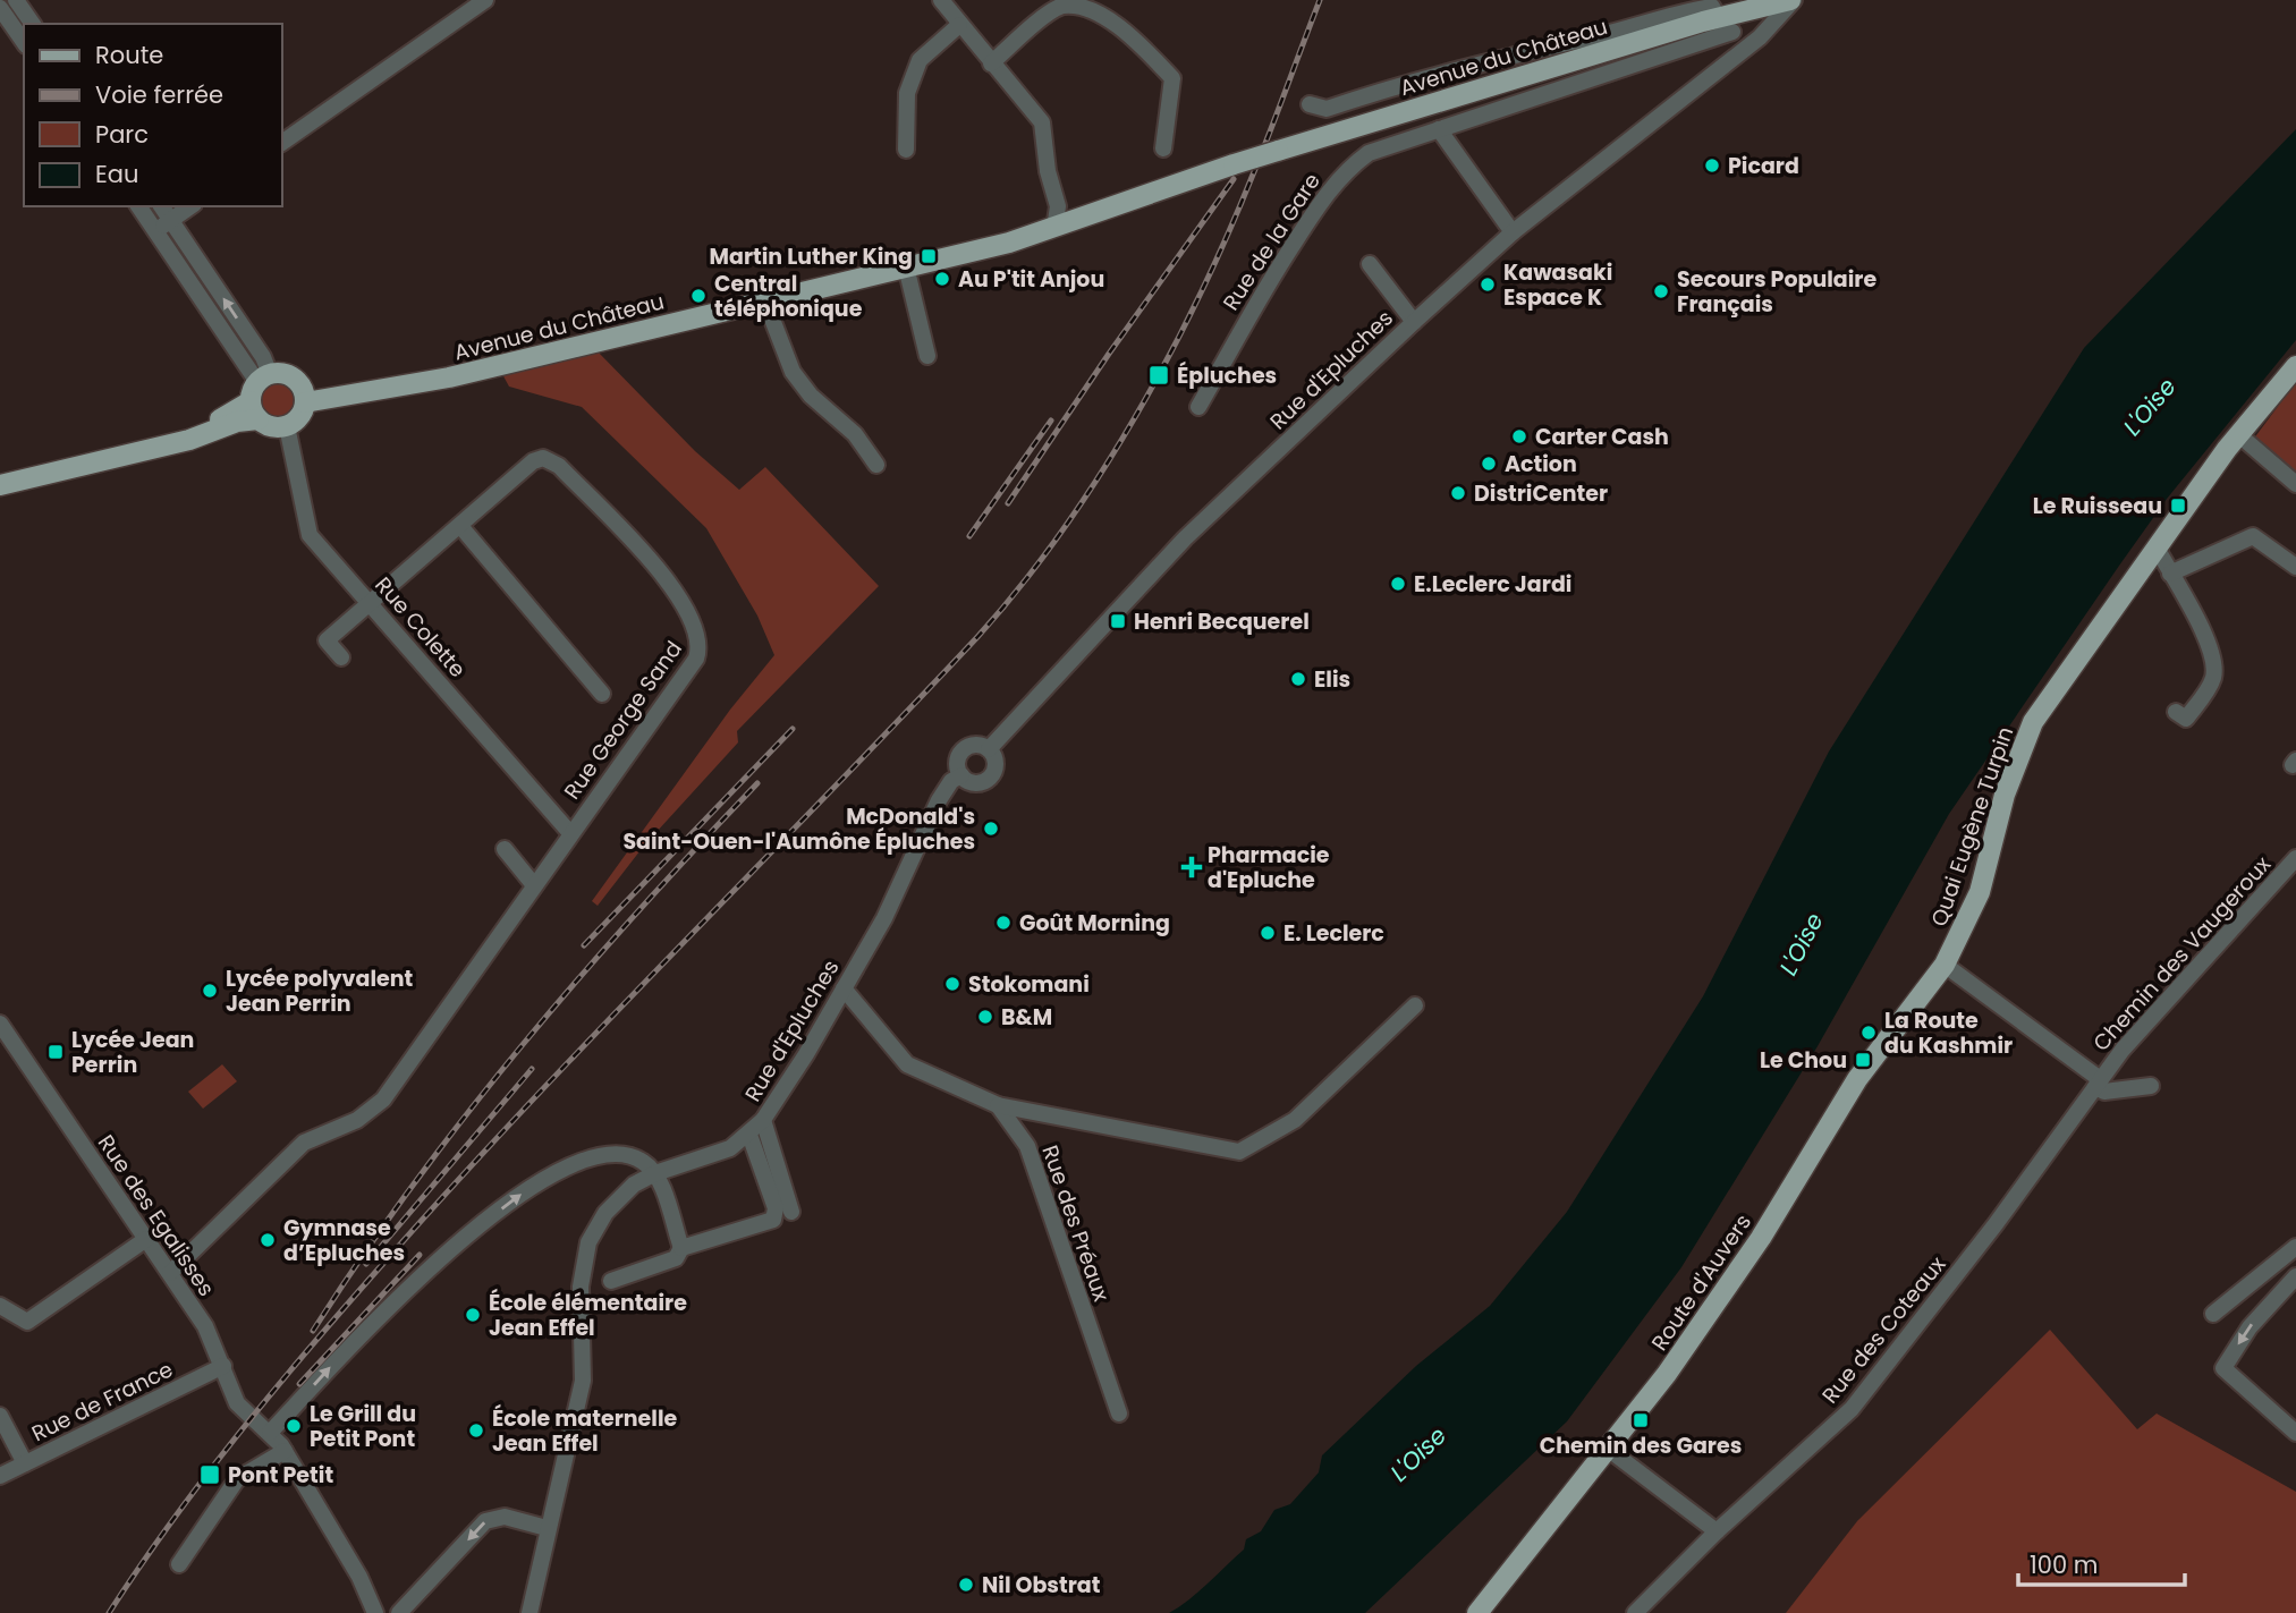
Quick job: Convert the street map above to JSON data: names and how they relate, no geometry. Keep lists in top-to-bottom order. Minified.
{"streets":{"main road":["Avenue du Château","Quai Eugène Turpin","Route d'Auvers"],"street":["Rue de la Gare","Rue d'Epluches","Rue Colette","Rue George Sand","Chemin des Vaugeroux","Rue des Egalisses","Rue des Préaux","Rue des Coteaux","Rue de France"]},"crossings":[["Avenue du Château","Rue de la Gare"],["Avenue du Château","Rue d'Epluches"],["Rue Colette","Rue George Sand"],["Rue George Sand","Rue des Egalisses"],["Quai Eugène Turpin","Route d'Auvers"],["Chemin des Vaugeroux","Rue des Coteaux"],["Rue des Egalisses","Rue de France"]],"water":["L'Oise"],"places":{"other":["Picard","Au P'tit Anjou","Kawasaki Espace K","Secours Populaire Français","Central téléphonique","Carter Cash","Action","DistriCenter","E.Leclerc Jardi","Elis","McDonald's Saint-Ouen-l'Aumône Épluches","Goût Morning","E. Leclerc","Stokomani","Lycée polyvalent Jean Perrin","B&M","La Route du Kashmir","Gymnase d’Epluches","École élémentaire Jean Effel","Le Grill du Petit Pont","École maternelle Jean Effel","Nil Obstrat"],"transit":["Martin Luther King","Épluches","Le Ruisseau","Henri Becquerel","Lycée Jean Perrin","Le Chou","Chemin des Gares","Pont Petit"],"health":["Pharmacie d'Epluche"]},"legend":["Route","Voie ferrée","Parc","Eau"],"scale_bar":"100 m"}
